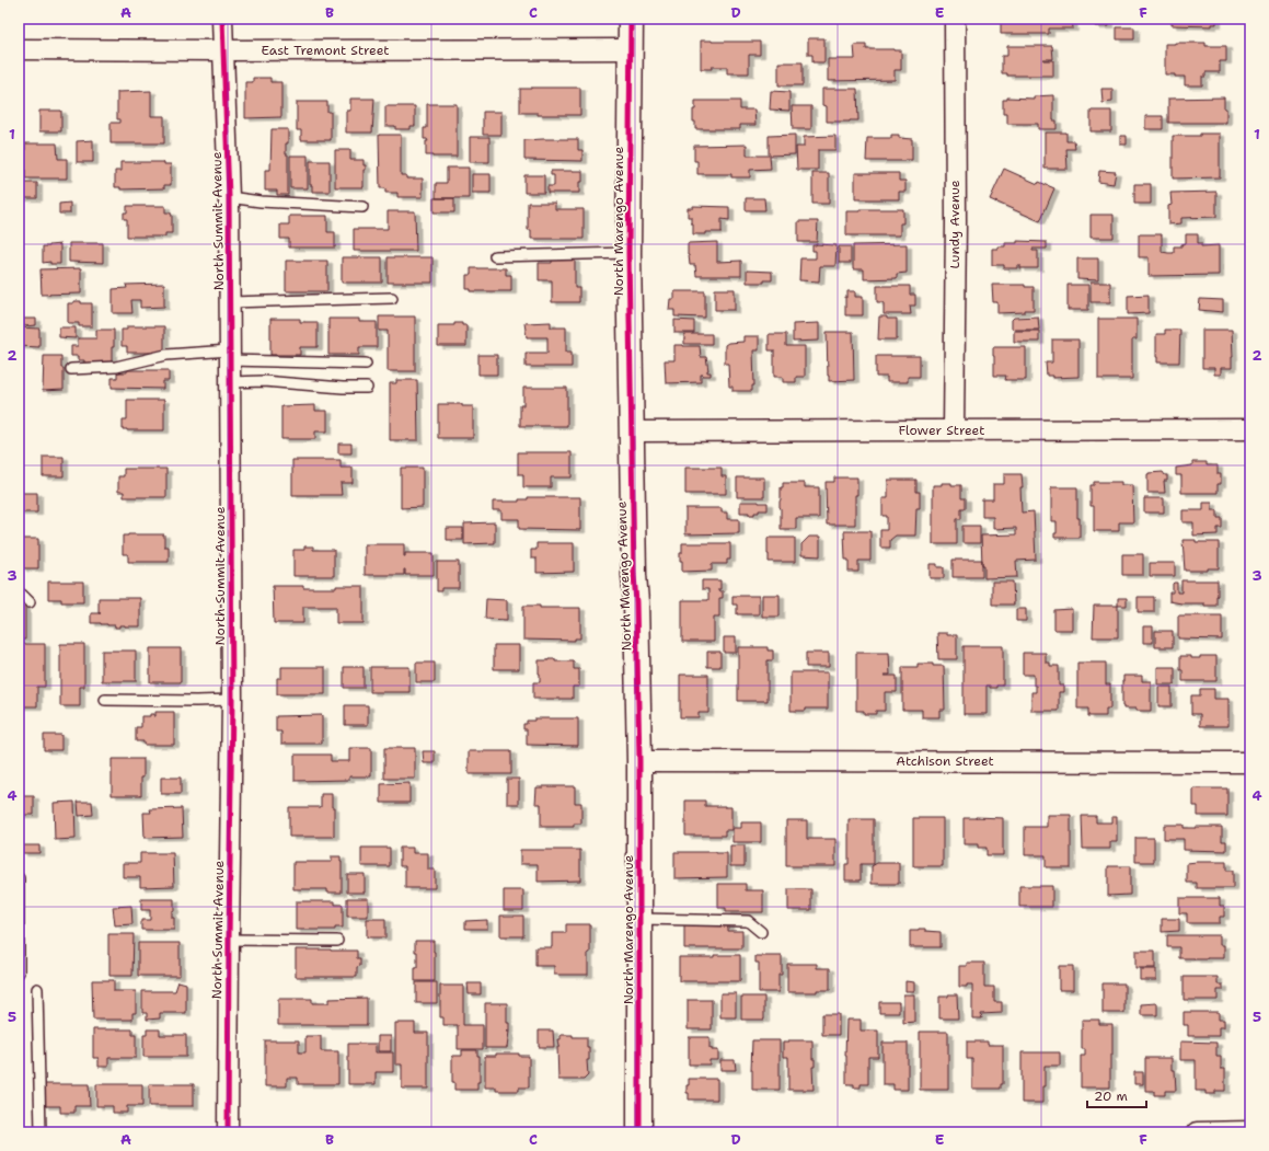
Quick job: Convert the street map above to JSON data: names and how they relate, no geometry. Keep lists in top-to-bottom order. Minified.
{"streets":{"street":["East Tremont Street","North Summit Avenue","North Marengo Avenue","Lundy Avenue","Flower Street","Atchison Street"]},"crossings":[["East Tremont Street","North Summit Avenue"],["East Tremont Street","North Marengo Avenue"],["North Marengo Avenue","Flower Street"],["North Marengo Avenue","Atchison Street"],["Lundy Avenue","Flower Street"]],"scale_bar":"20 m","grid":{"columns":["A","B","C","D","E","F"],"rows":["1","2","3","4","5"]}}
